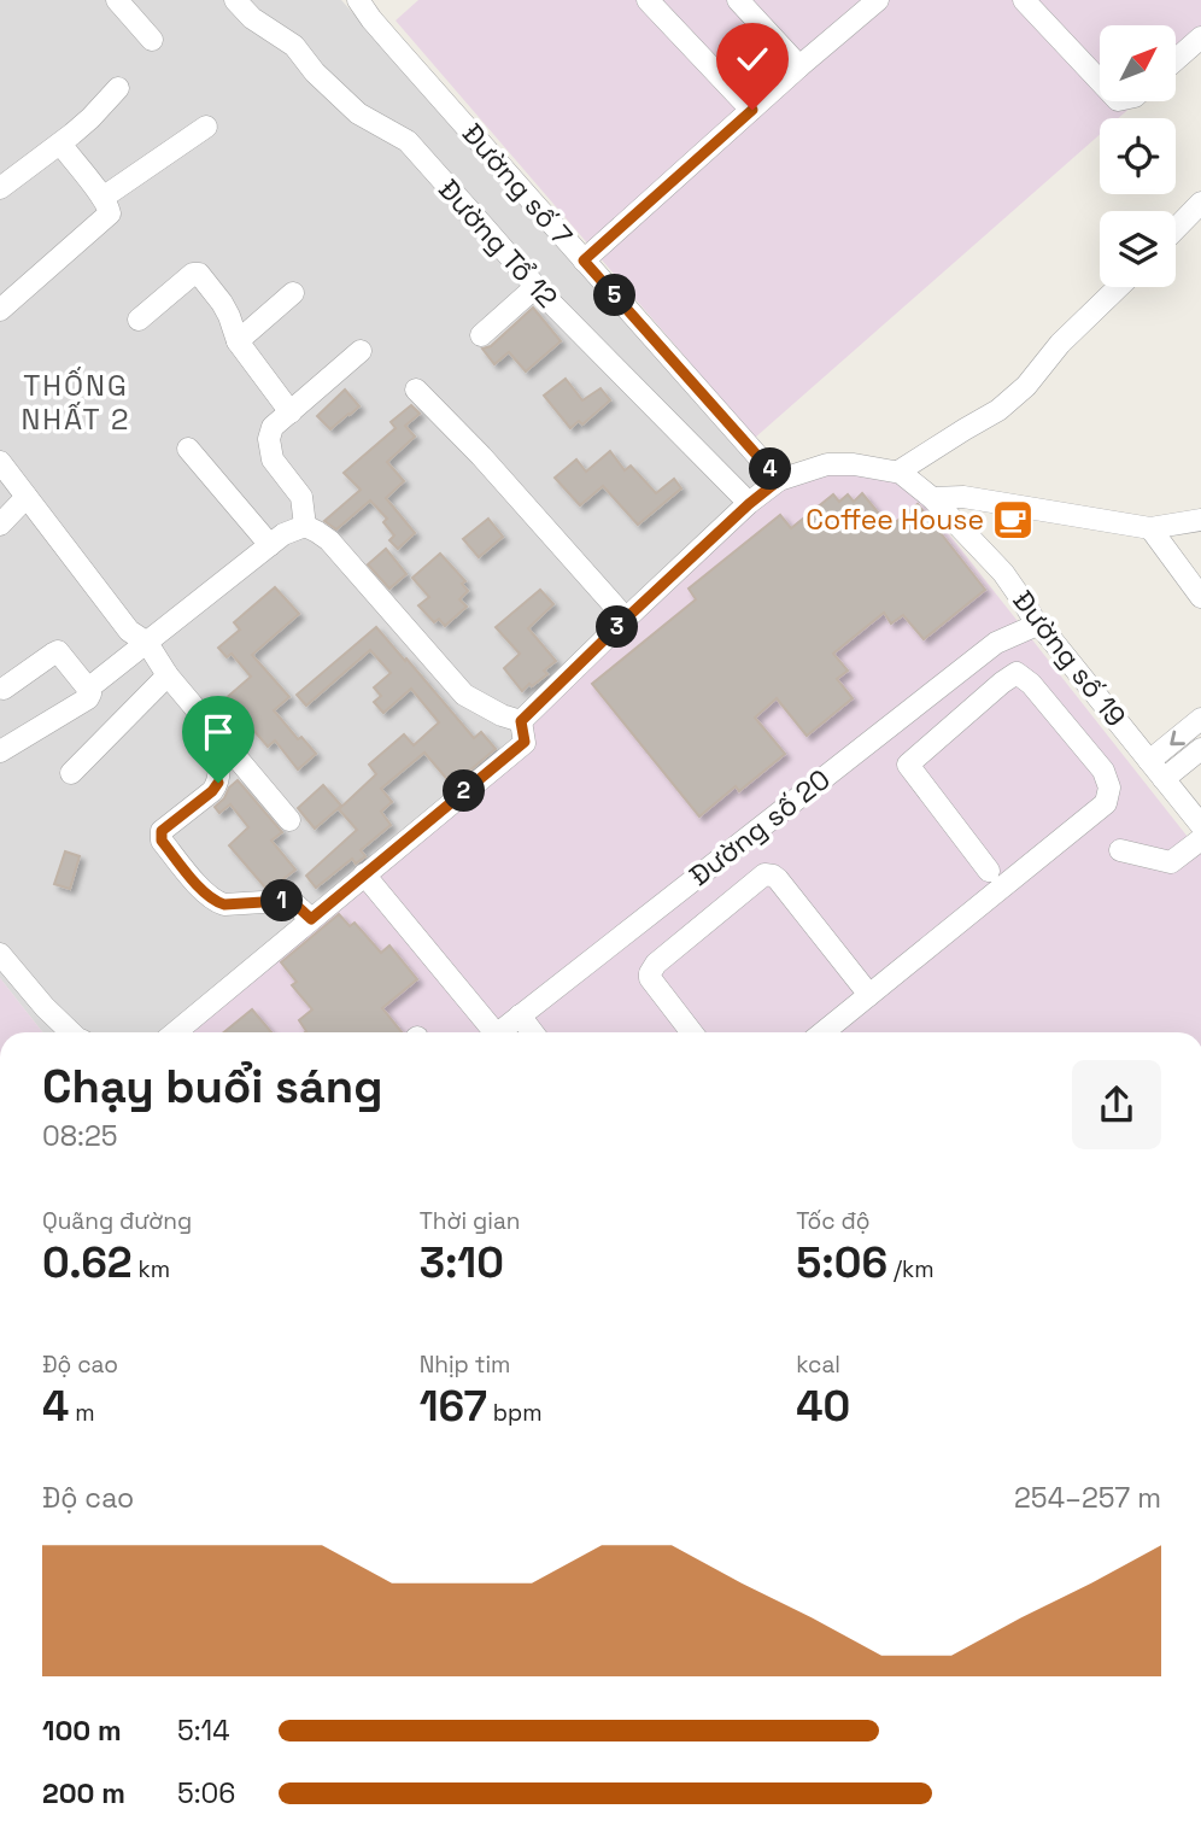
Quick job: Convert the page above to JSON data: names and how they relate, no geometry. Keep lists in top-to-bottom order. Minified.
{"streets":{"street":["Đường số 7","Đường Tổ 12","Đường số 19","Đường số 20"]},"crossings":[["Đường số 19","Đường số 20"]],"districts":["THỐNG NHẤT 2"],"places":{"cafe":["Coffee House"]},"north":"top right","page":{"pins":["5","4","3","2","1"],"heading":["Chạy buổi sáng","08:25"],"stats":[["Quãng đường","0.62 km"],["Thời gian","3:10"],["Tốc độ","5:06 /km"],["Độ cao","4 m"],["Nhịp tim","167 bpm"],["kcal","40"]],"chart":["Độ cao","254–257 m"],"list":[{"name":"100 m","note":"5:14"},{"name":"200 m","note":"5:06"}]}}
